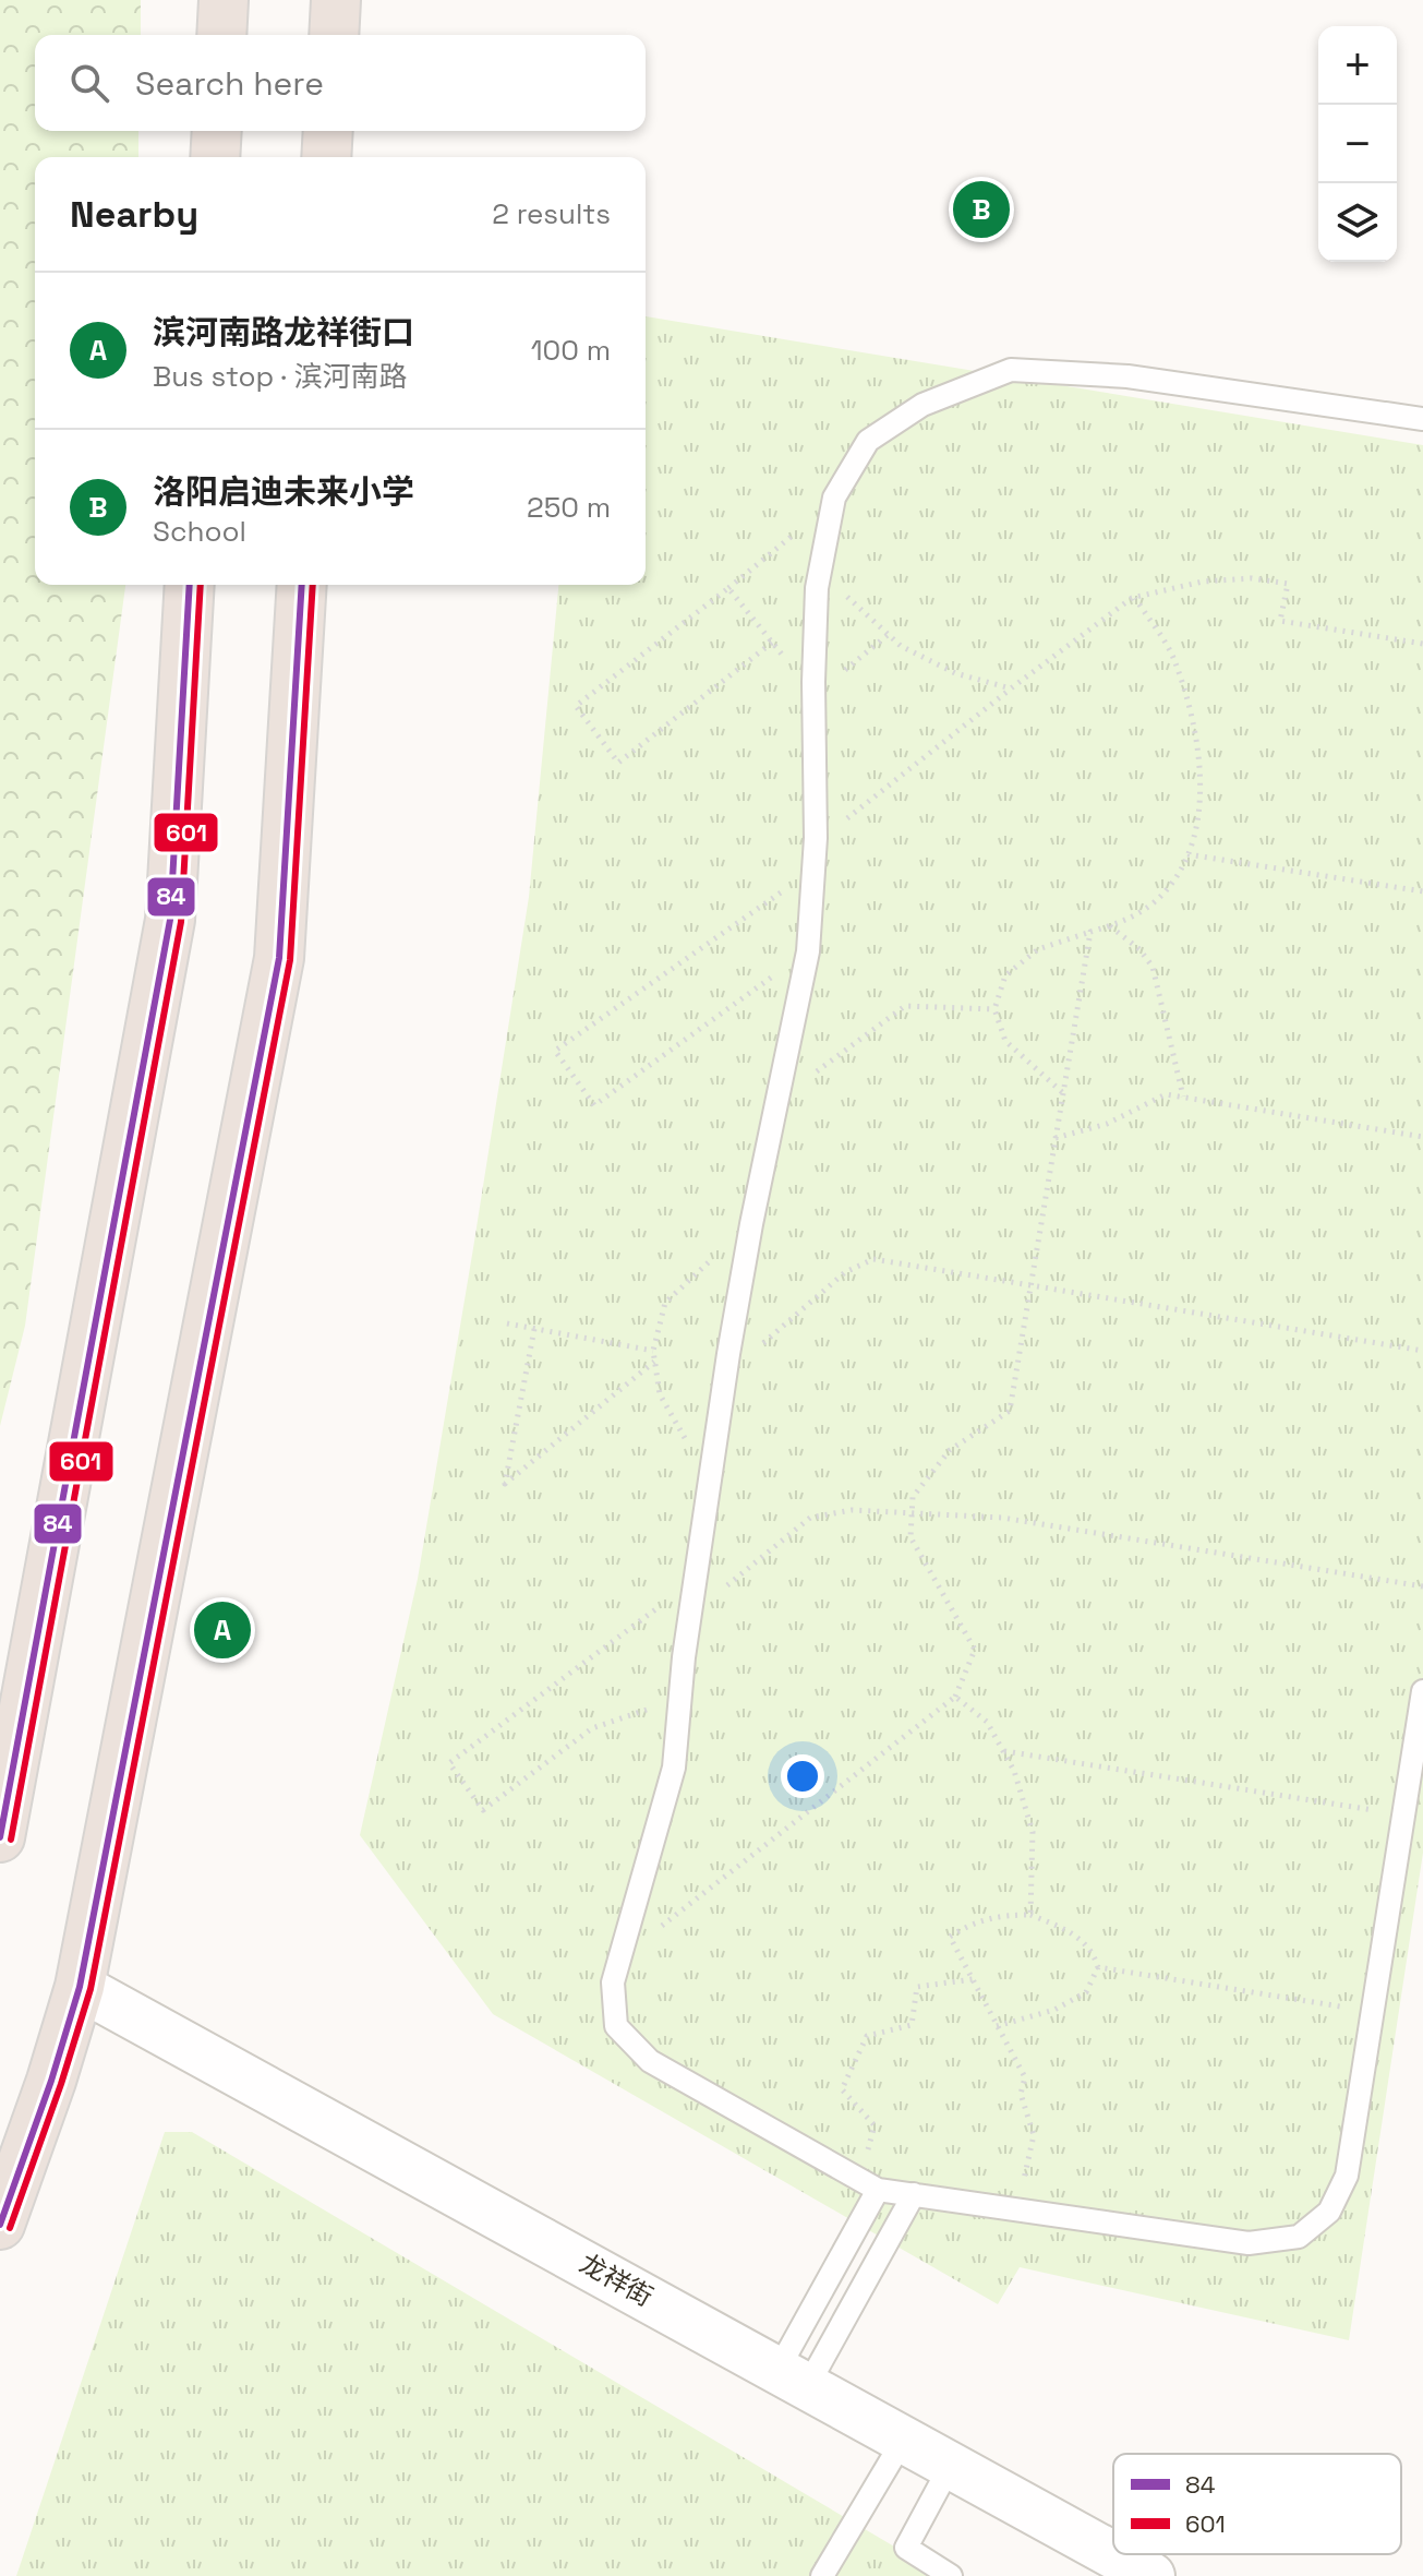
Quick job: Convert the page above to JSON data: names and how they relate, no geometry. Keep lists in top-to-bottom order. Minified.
{"streets":{"street":["龙祥街"]},"lines":["transit line 84","transit line 601"],"legend":["84","601"],"page":{"map_buttons":["+","−"],"search":"Search here","heading":["Nearby","2 results"],"pins":["B","A"],"list":[{"mark":"A","name":"滨河南路龙祥街口","note":"Bus stop · 滨河南路","value":"100 m"},{"mark":"B","name":"洛阳启迪未来小学","note":"School","value":"250 m"}]}}
